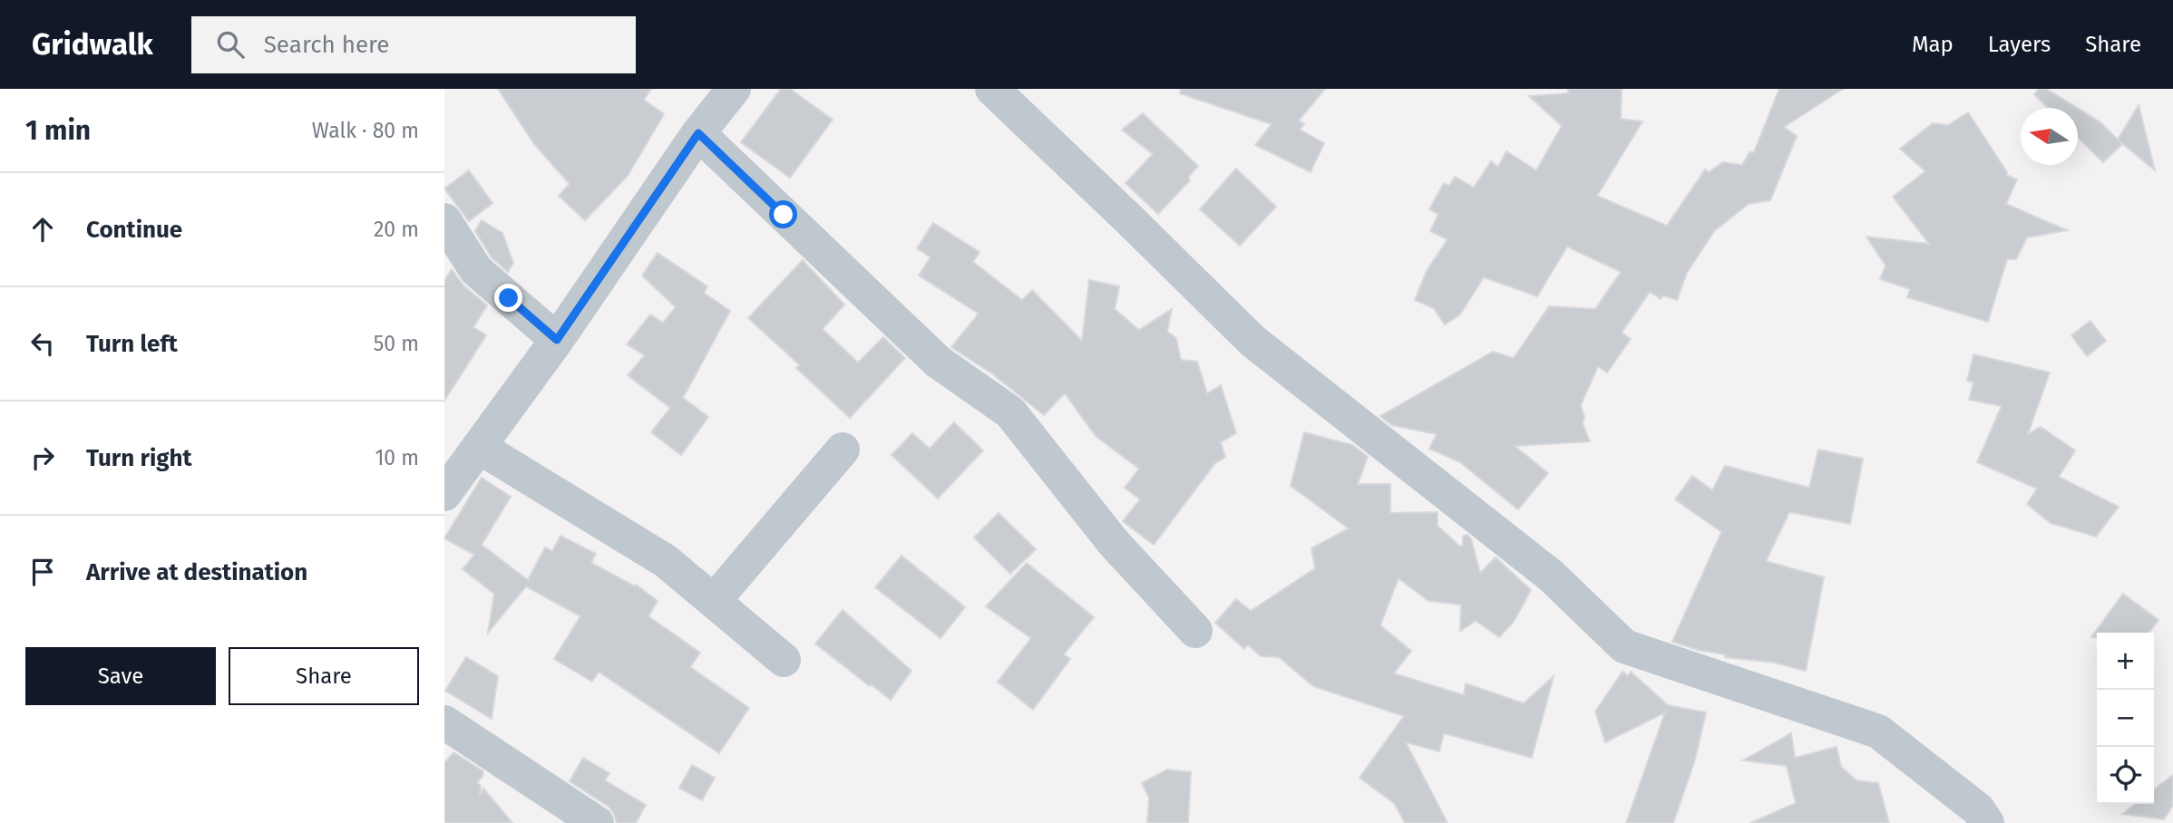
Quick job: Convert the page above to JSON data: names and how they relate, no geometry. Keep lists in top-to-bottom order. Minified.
{"north":"left","page":{"header":"Gridwalk","search":"Search here","nav":["Map","Layers","Share"],"heading":["1 min","Walk · 80 m"],"list":[["Continue","20 m"],["Turn left","50 m"],["Turn right","10 m"],"Arrive at destination"],"buttons":["Save","Share"],"map_buttons":["+","−"]}}
